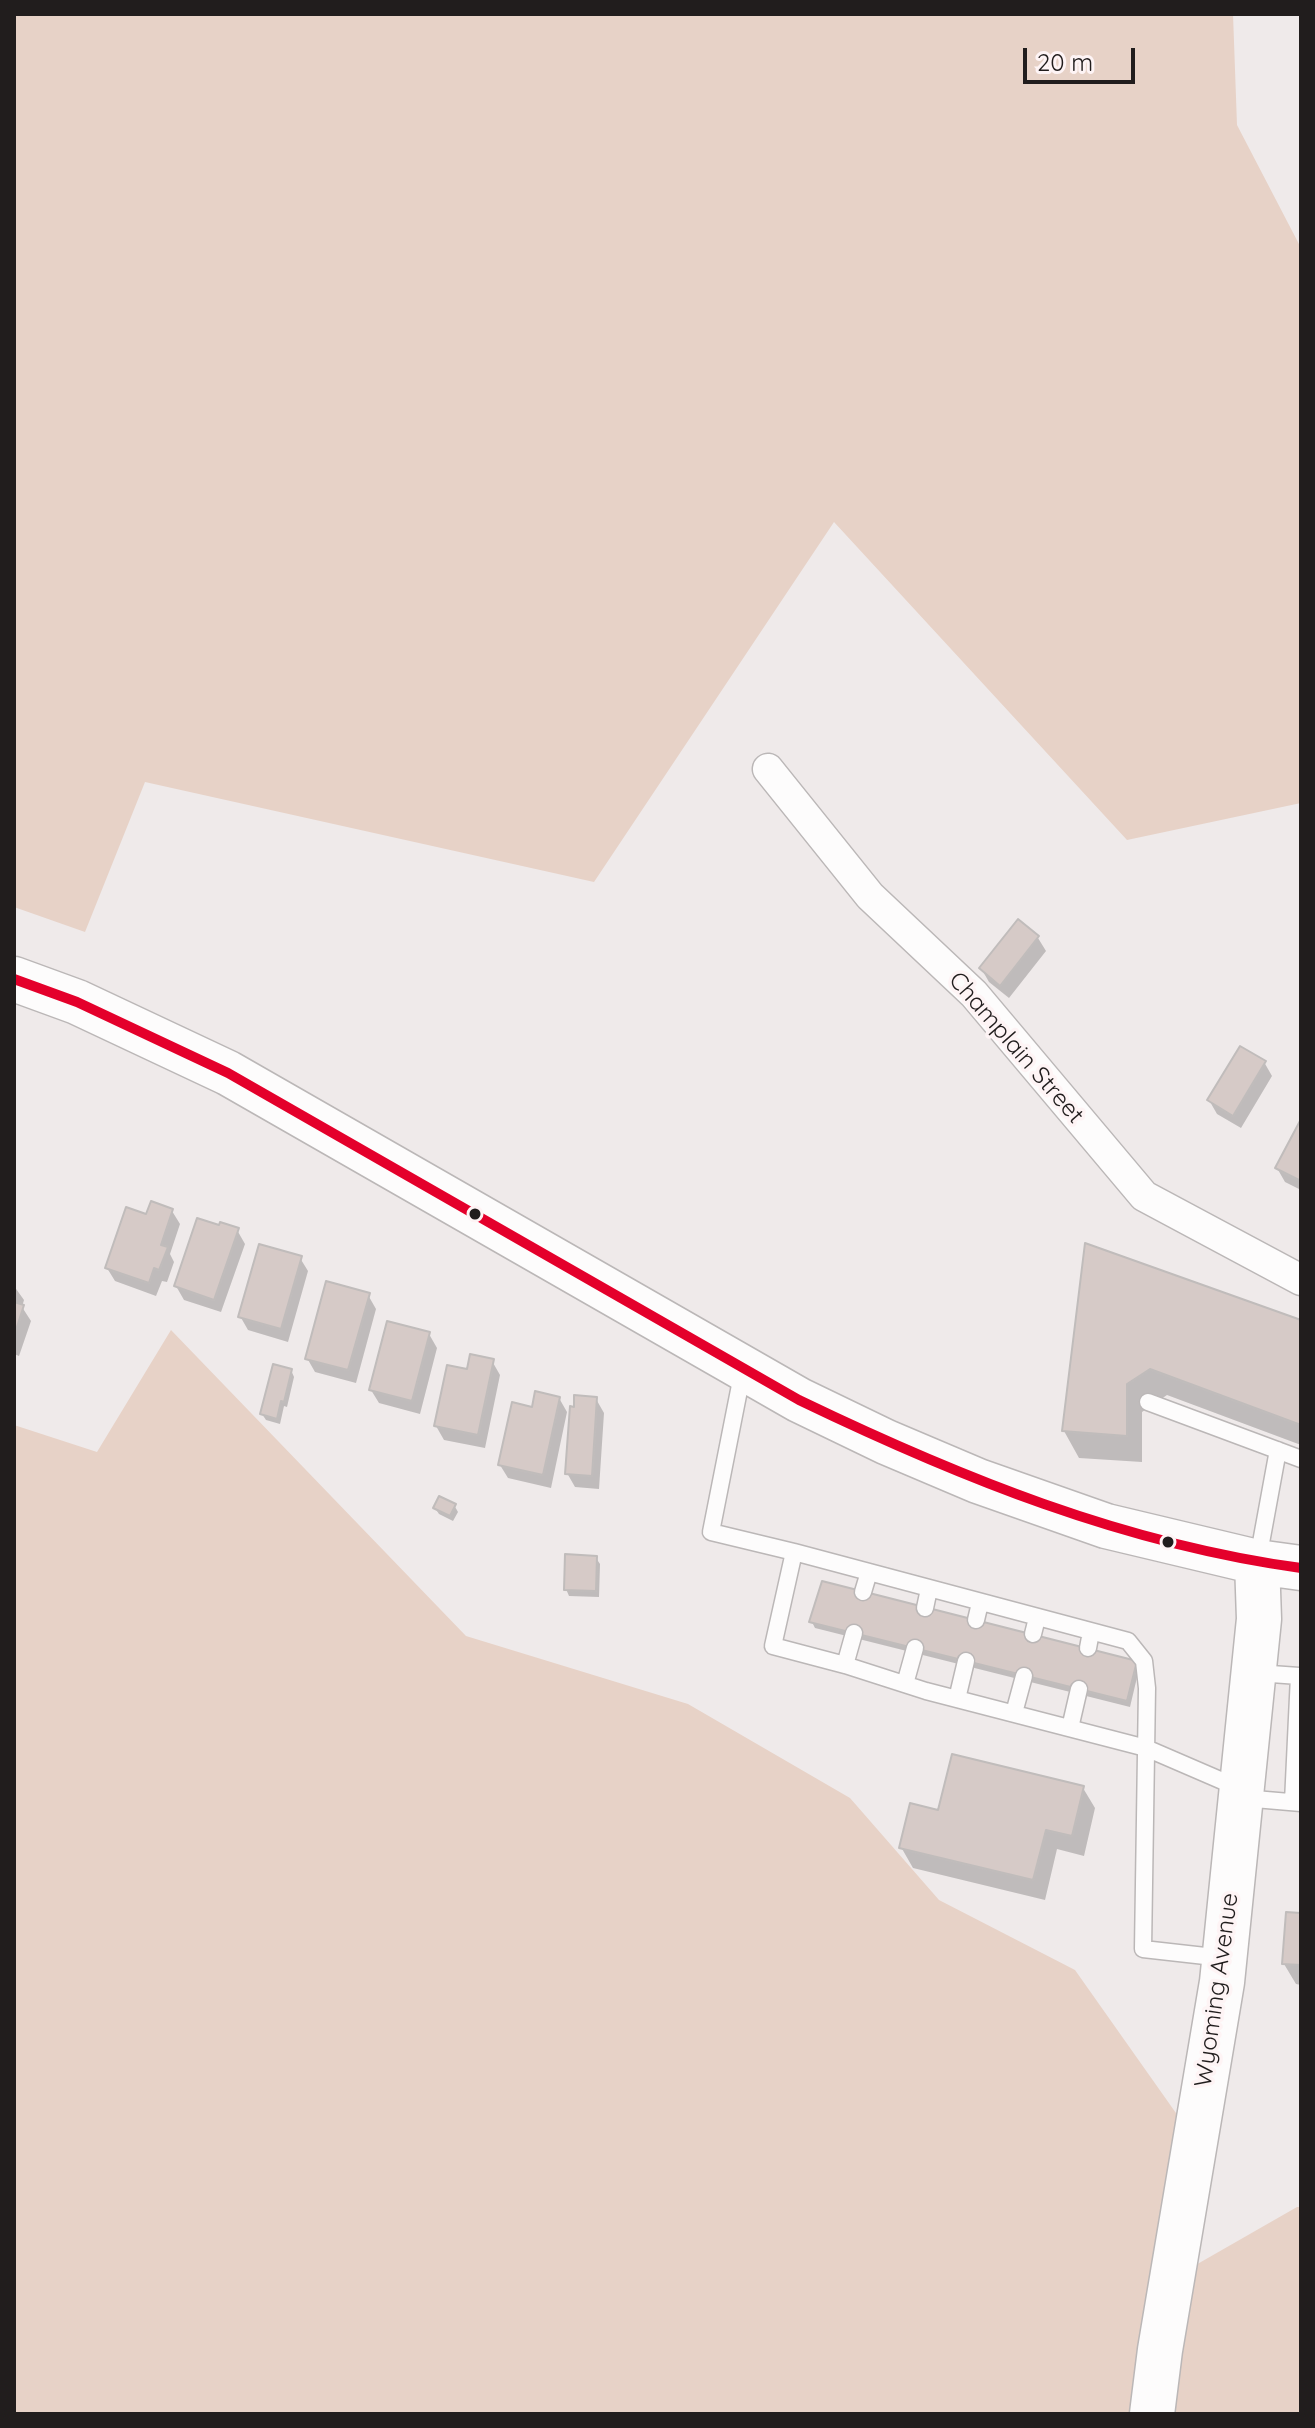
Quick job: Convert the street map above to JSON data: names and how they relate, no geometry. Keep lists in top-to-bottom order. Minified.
{"streets":{"main road":["Wyoming Avenue"],"street":["Champlain Street"]},"scale_bar":"20 m"}
